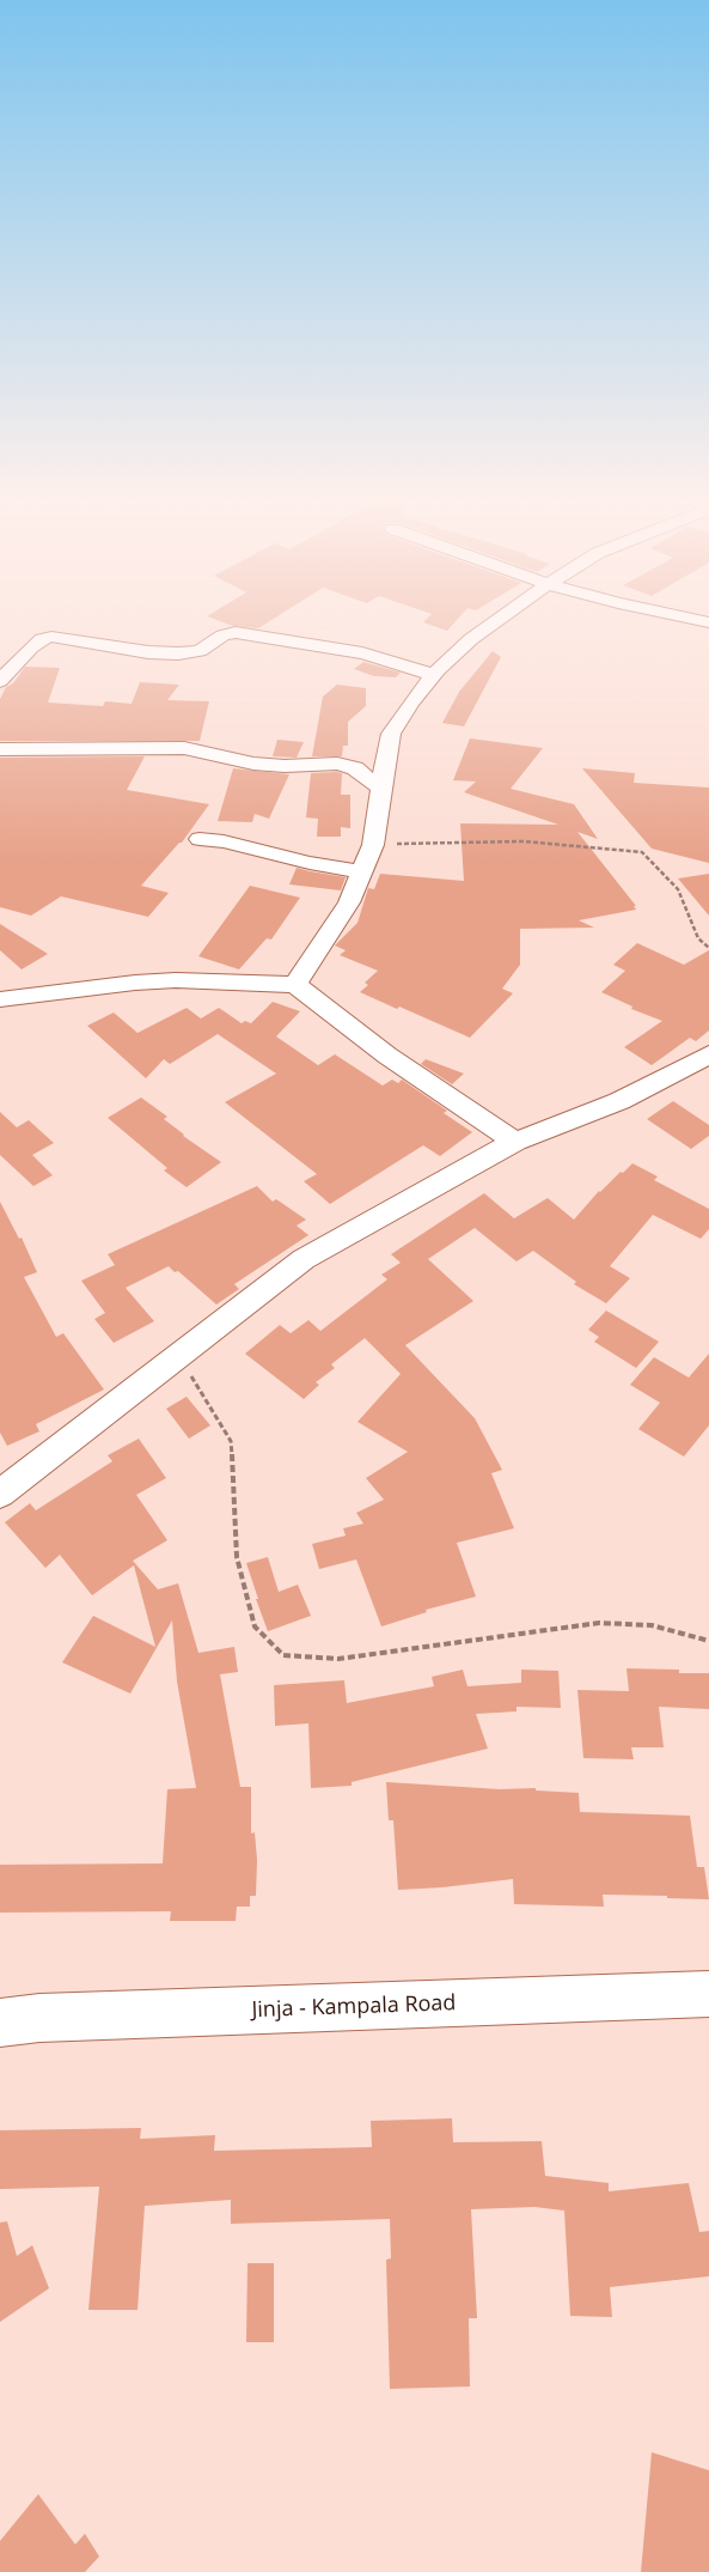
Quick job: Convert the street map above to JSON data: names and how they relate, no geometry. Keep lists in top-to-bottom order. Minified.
{"streets":{"highway":["Jinja - Kampala Road"]}}
